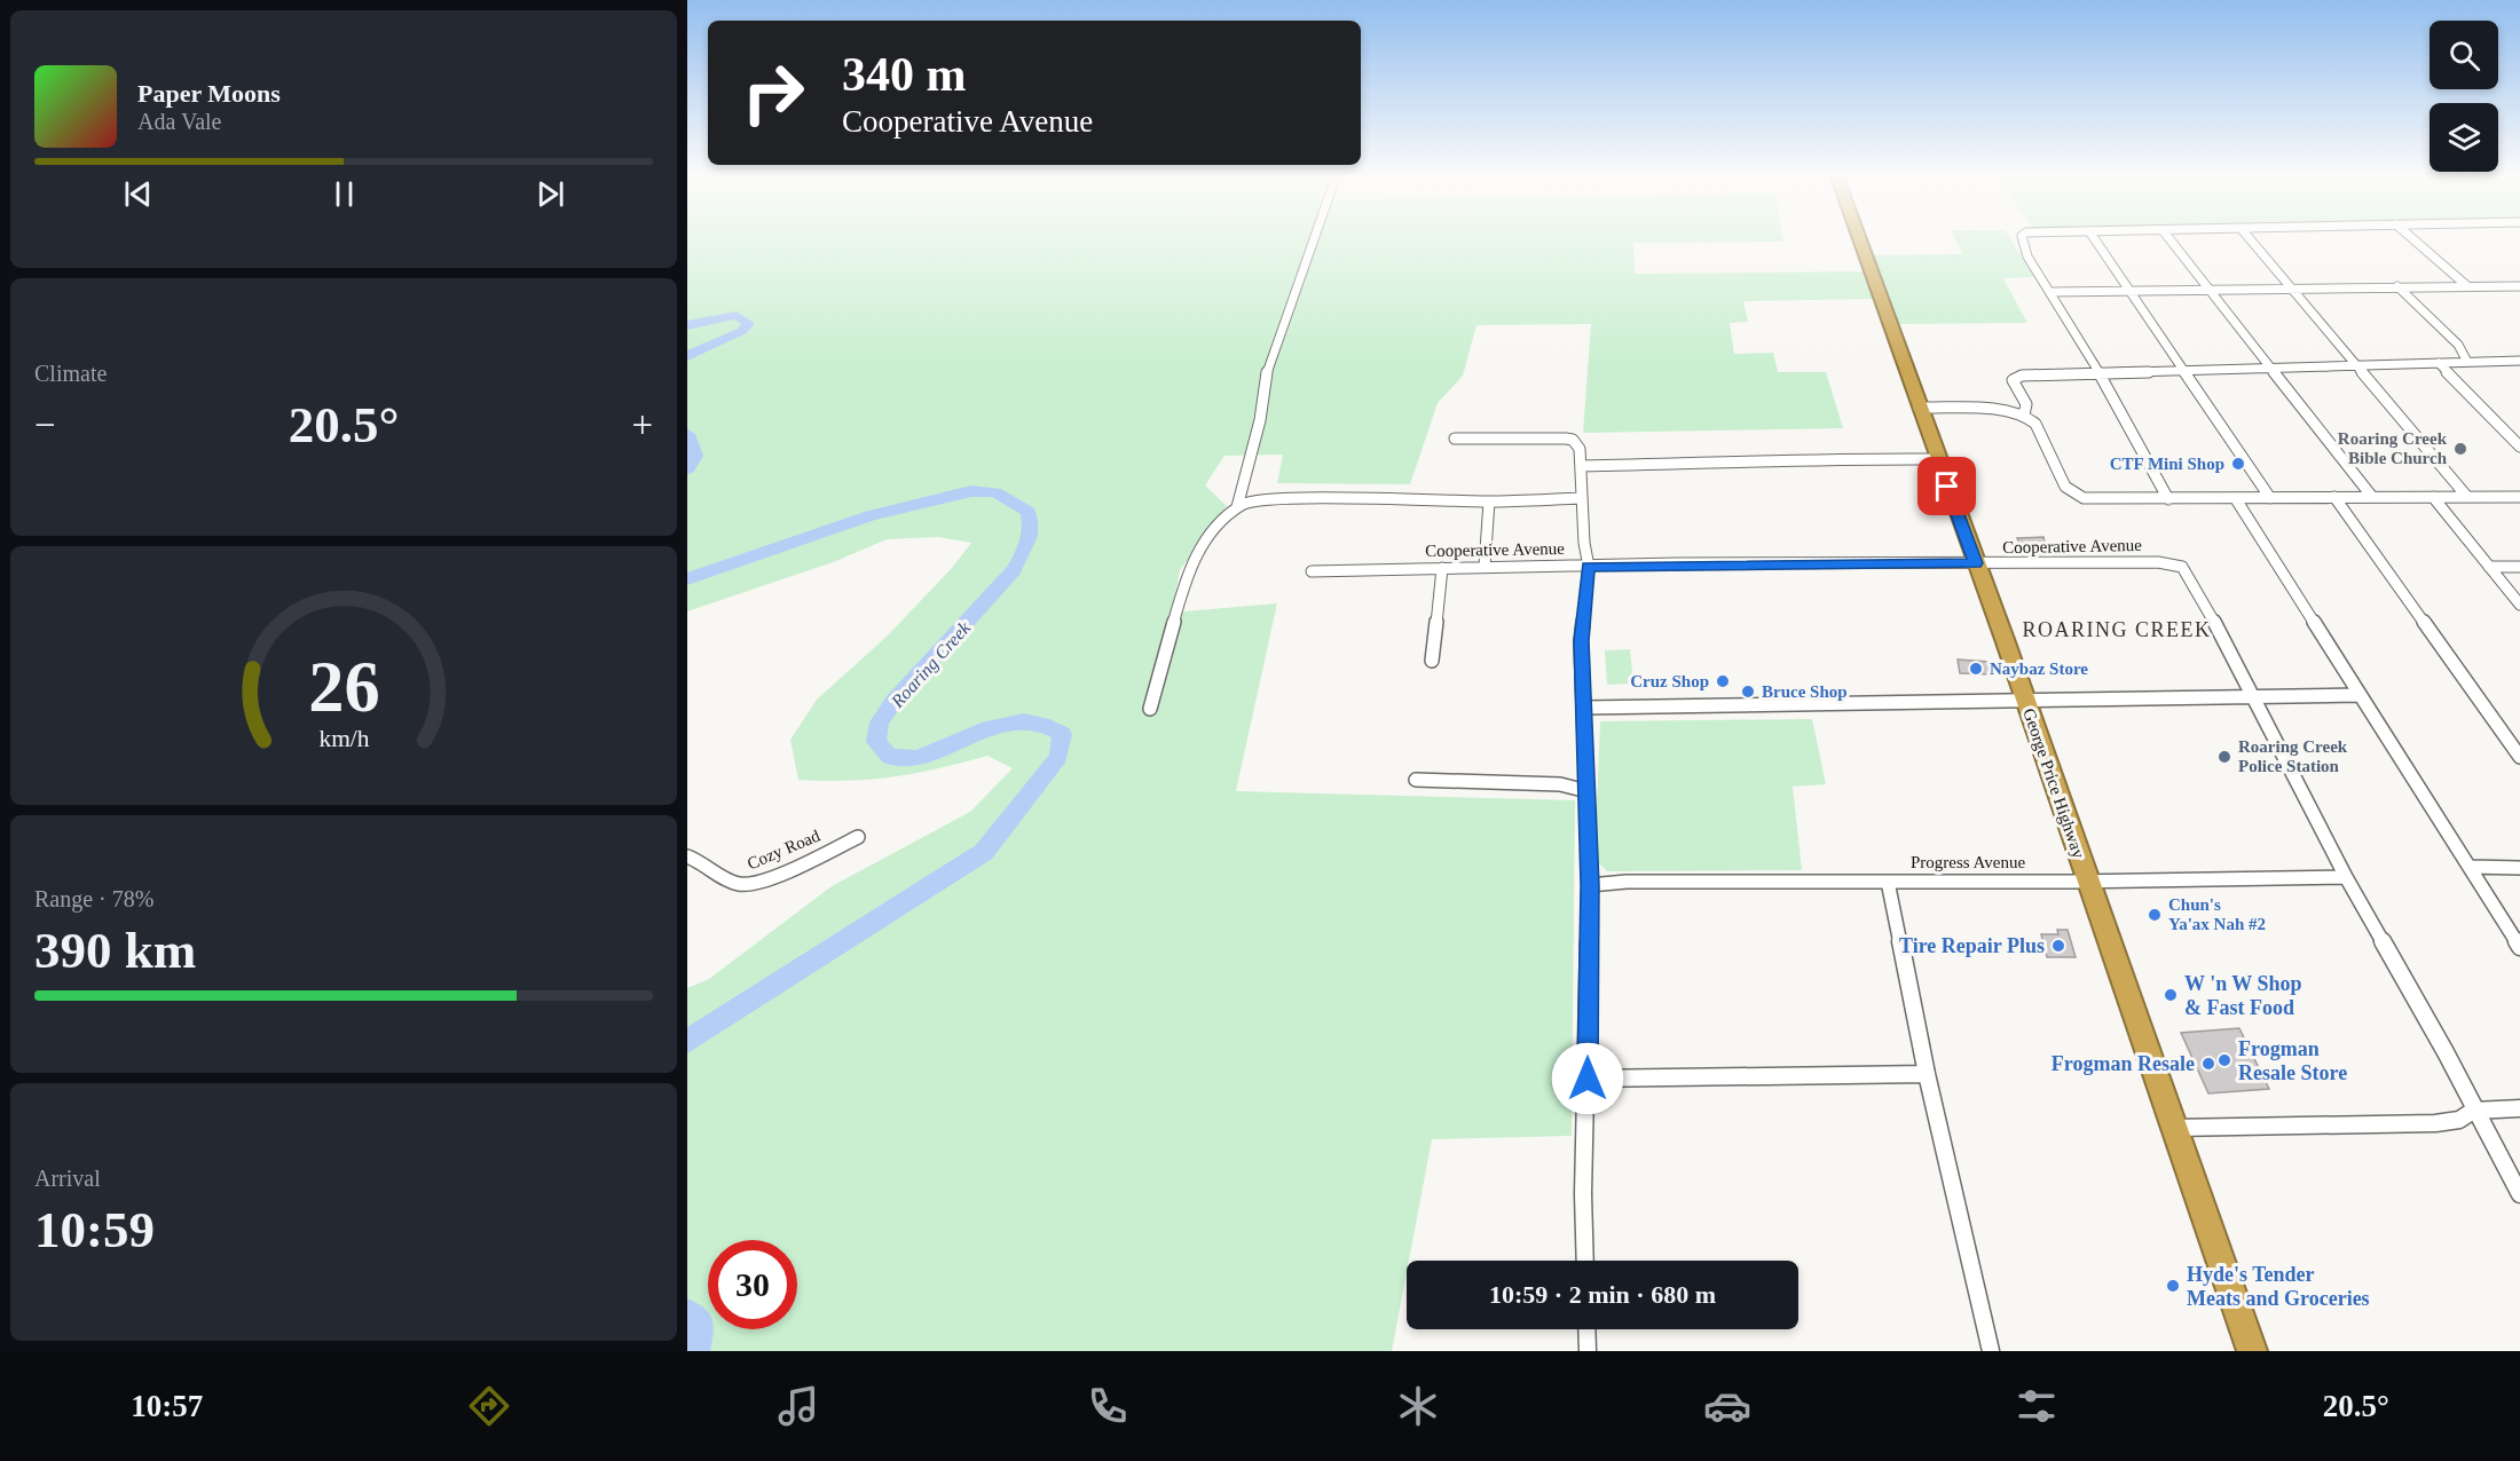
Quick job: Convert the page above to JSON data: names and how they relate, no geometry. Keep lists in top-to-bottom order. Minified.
{"streets":{"highway":["George Price Highway"],"street":["Cooperative Avenue","Cozy Road","Progress Avenue"]},"crossings":[["Cooperative Avenue","George Price Highway"],["George Price Highway","Progress Avenue"]],"districts":["ROARING CREEK"],"water":["Roaring Creek"],"places":["Roaring Creek Bible Church","CTF Mini Shop","Naybaz Store","Cruz Shop","Bruce Shop","Roaring Creek Police Station","Chun's Ya'ax Nah #2","Tire Repair Plus","W 'n W Shop & Fast Food","Frogman Resale Store","Frogman Resale","Hyde's Tender Meats and Groceries"],"page":{"turn":["340 m","Cooperative Avenue"],"song":["Paper Moons","Ada Vale"],"tile":["Climate",["Range · 78%","390 km"],["Arrival","10:59"]],"heat":["−","20.5°","+"],"limit":"30","trip":"10:59 · 2 min · 680 m","tabs":["10:57","20.5°"],"gauge":["26","km/h"]}}
